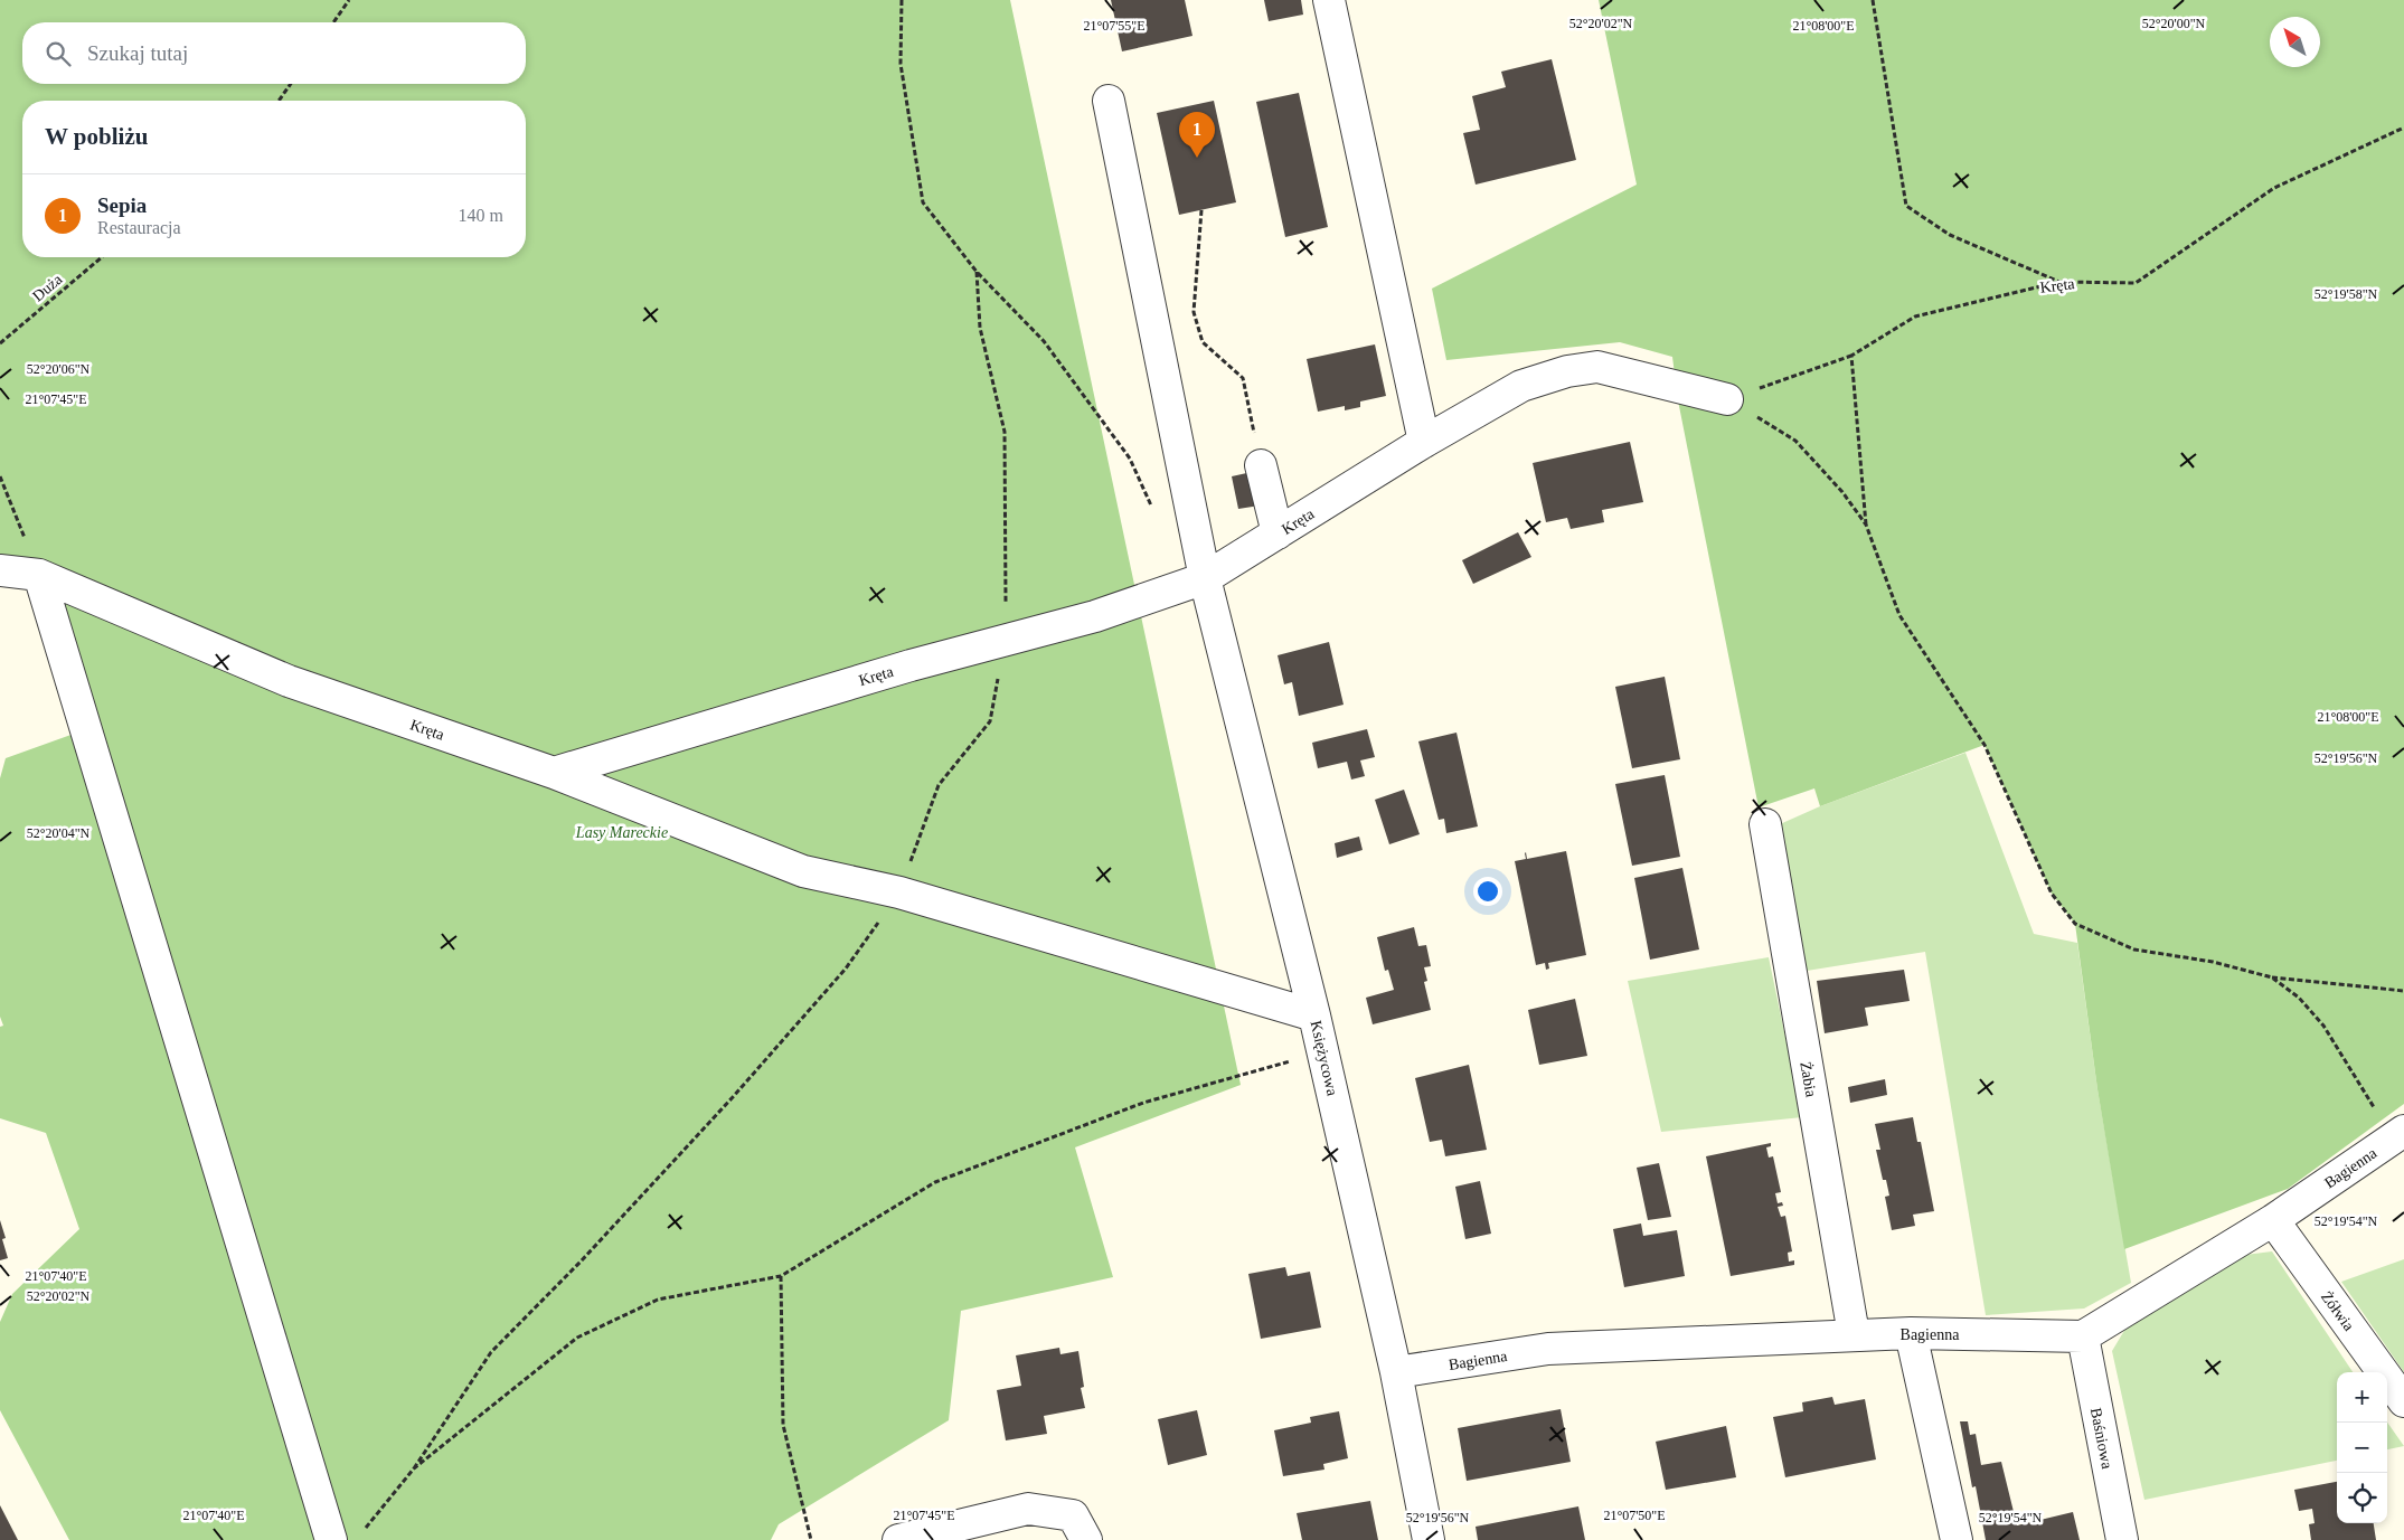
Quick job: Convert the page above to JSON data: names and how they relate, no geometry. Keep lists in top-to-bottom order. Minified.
{"streets":{"street":["Kręta","Księżycowa","Żabia","Bagienna","Żółwia","Baśniowa"],"path":["Duża"]},"crossings":[["Kręta","Księżycowa"],["Księżycowa","Bagienna"],["Żabia","Bagienna"],["Bagienna","Żółwia"],["Bagienna","Baśniowa"]],"parks":["Lasy Mareckie"],"north":"top left","page":{"search":"Szukaj tutaj","heading":"W pobliżu","pins":"1","list":[{"mark":"1","name":"Sepia","note":"Restauracja","value":"140 m"}],"map_buttons":["+","−"]},"coordinates":["52°20'02\"N","52°20'00\"N","21°07'55\"E","21°08'00\"E","52°19'58\"N","52°20'06\"N","21°07'45\"E","52°19'56\"N","52°20'04\"N","52°19'54\"N","21°07'40\"E","21°07'50\"E"]}
